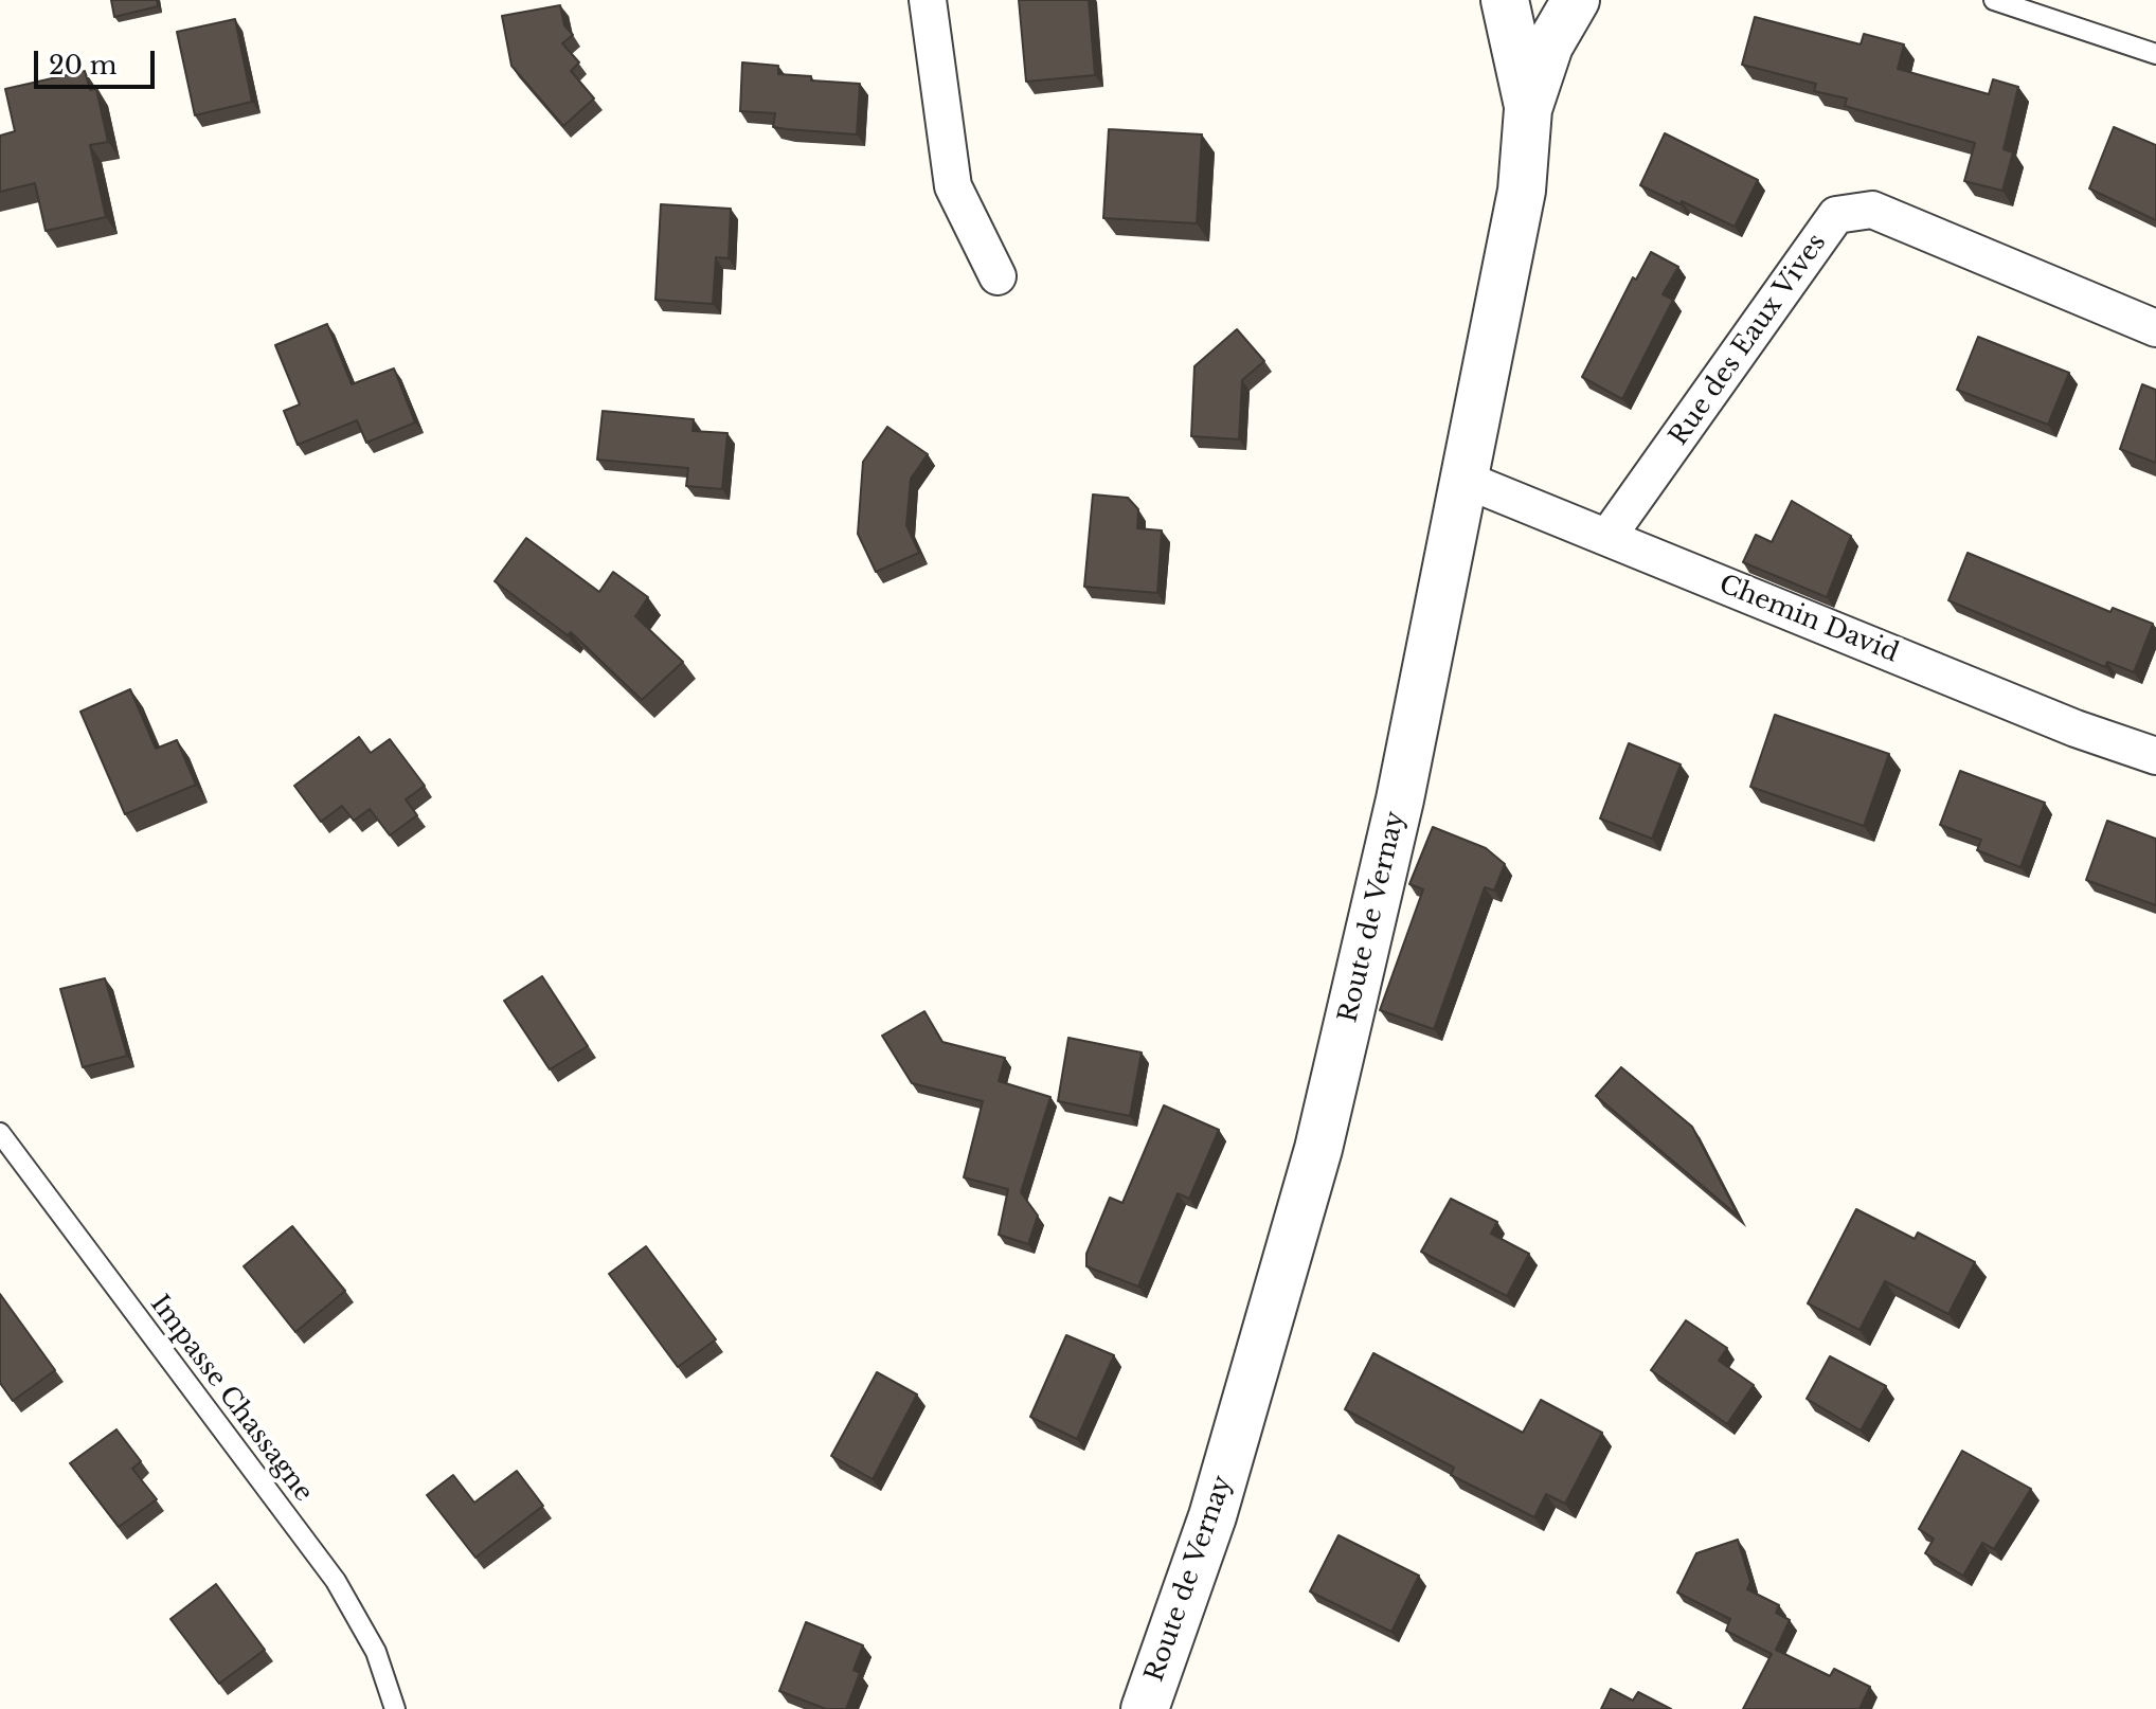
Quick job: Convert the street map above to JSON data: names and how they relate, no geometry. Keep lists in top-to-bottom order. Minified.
{"streets":{"street":["Rue des Eaux Vives","Chemin David","Route de Vernay"],"lane":["Impasse Chassagne"]},"crossings":[["Rue des Eaux Vives","Chemin David"],["Chemin David","Route de Vernay"]],"scale_bar":"20 m"}
